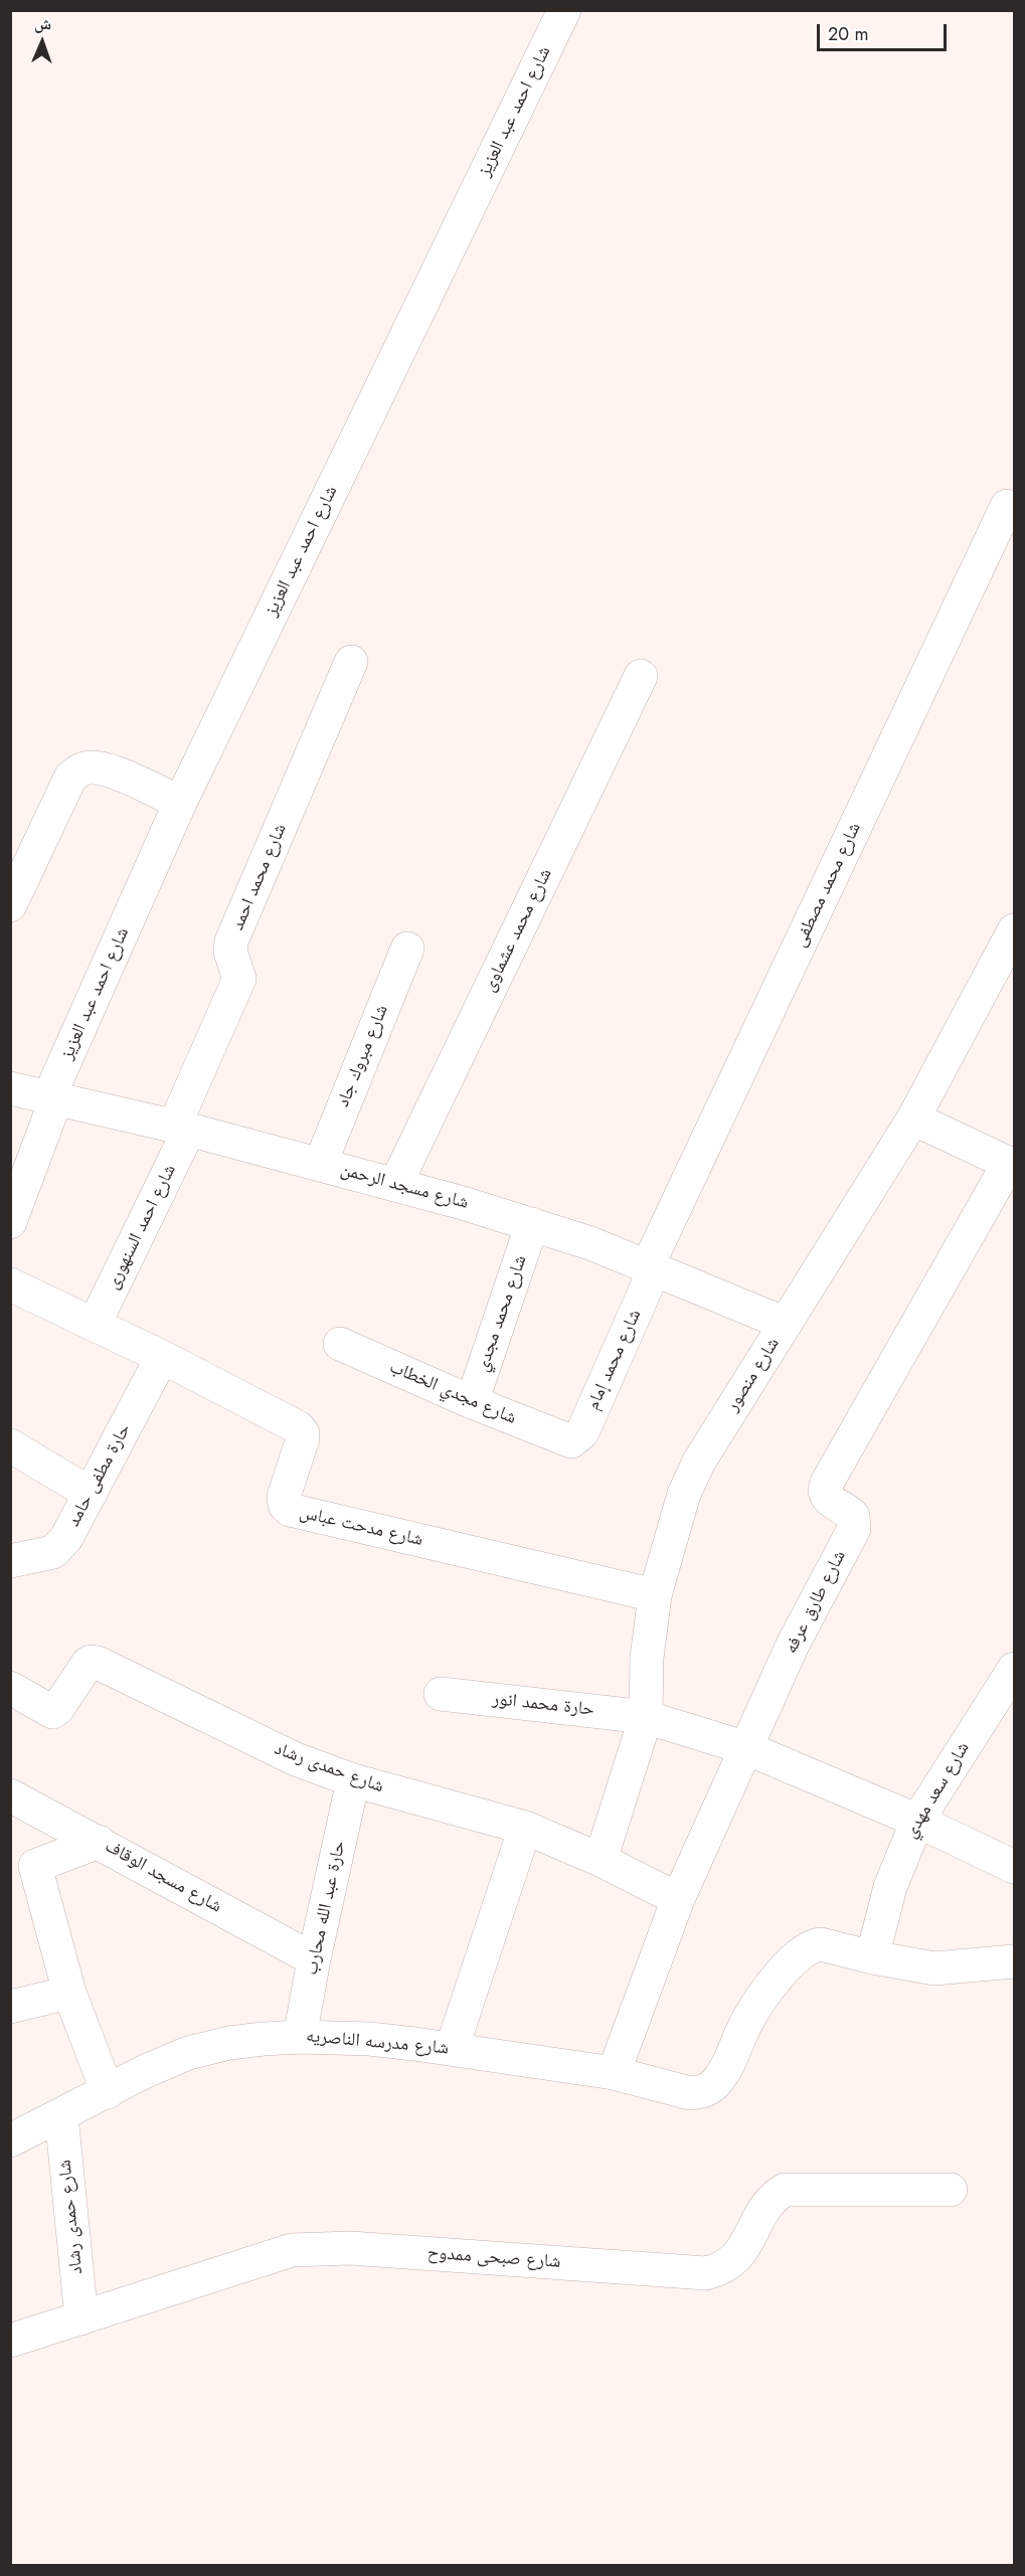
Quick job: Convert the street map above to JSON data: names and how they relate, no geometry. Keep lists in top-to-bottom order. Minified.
{"streets":{"street":["شارع احمد عبد العزيز","شارع محمد احمد","شارع محمد مصطفى","شارع محمد عشماوى","شارع مبروك جاد","شارع مسجد الرحمن","شارع احمد السنهورى","شارع محمد مجدي","شارع محمد إمام","شارع منصور","شارع مجدي الخطاب","حارة مطفى حامد","شارع مدحت عباس","شارع طارق عرفه","حارة محمد انور","شارع حمدى رشاد","شارع سعد مهدي","شارع مسجد الوقاف","حارة عبد الله محارب","شارع مدرسه الناصريه","شارع صبحى ممدوح"]},"crossings":[["شارع احمد عبد العزيز","شارع مسجد الرحمن"],["شارع محمد احمد","شارع مسجد الرحمن"],["شارع محمد احمد","شارع احمد السنهورى"],["شارع محمد مصطفى","شارع مسجد الرحمن"],["شارع محمد مصطفى","شارع محمد إمام"],["شارع محمد عشماوى","شارع مسجد الرحمن"],["شارع مبروك جاد","شارع مسجد الرحمن"],["شارع مسجد الرحمن","شارع احمد السنهورى"],["شارع مسجد الرحمن","شارع محمد مجدي"],["شارع مسجد الرحمن","شارع محمد إمام"],["شارع مسجد الرحمن","شارع منصور"],["شارع احمد السنهورى","شارع مدحت عباس"],["شارع محمد مجدي","شارع مجدي الخطاب"],["شارع محمد إمام","شارع مجدي الخطاب"],["شارع منصور","شارع مدحت عباس"],["شارع منصور","حارة محمد انور"],["شارع منصور","شارع حمدى رشاد"],["حارة مطفى حامد","شارع مدحت عباس"],["شارع طارق عرفه","حارة محمد انور"],["شارع طارق عرفه","شارع حمدى رشاد"],["شارع طارق عرفه","شارع مدرسه الناصريه"],["حارة محمد انور","شارع سعد مهدي"],["شارع حمدى رشاد","حارة عبد الله محارب"],["شارع حمدى رشاد","شارع مدرسه الناصريه"],["شارع حمدى رشاد","شارع صبحى ممدوح"],["شارع سعد مهدي","شارع مدرسه الناصريه"],["شارع مسجد الوقاف","حارة عبد الله محارب"],["حارة عبد الله محارب","شارع مدرسه الناصريه"]],"scale_bar":"20 m","north":"top"}
